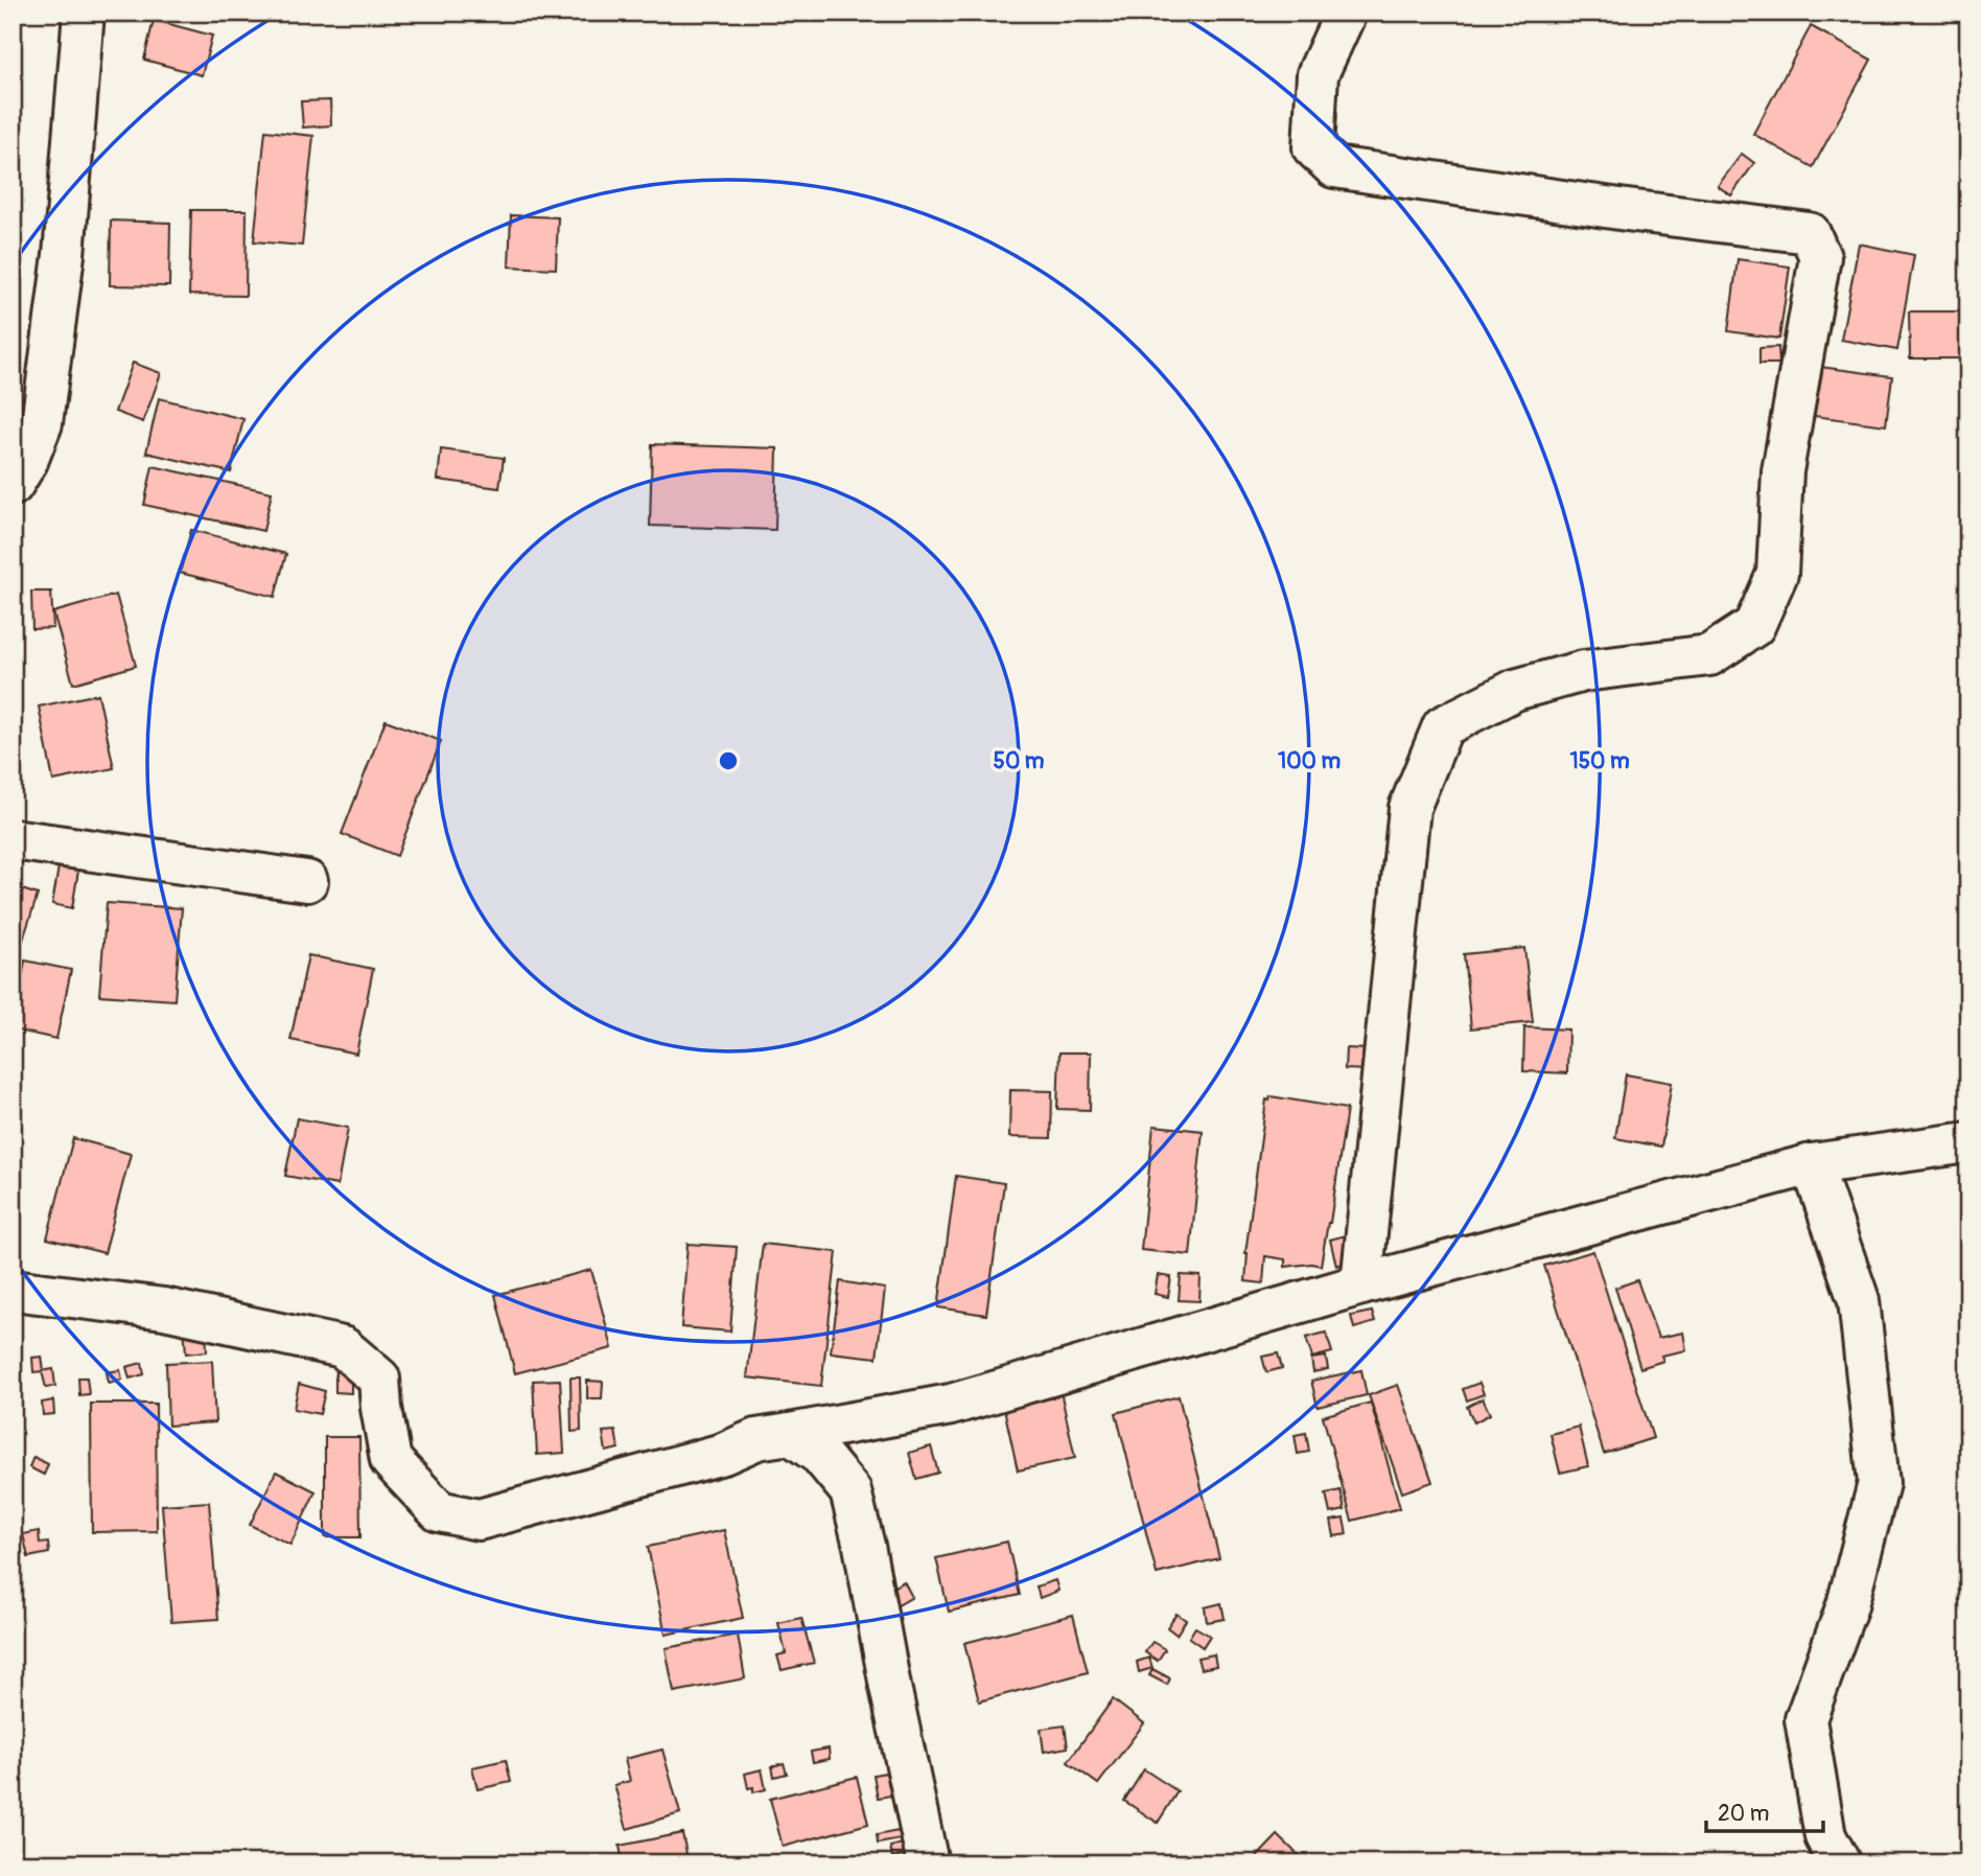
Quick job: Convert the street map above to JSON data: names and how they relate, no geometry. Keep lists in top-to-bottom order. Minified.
{"scale_bar":"20 m","rings":["50 m","100 m","150 m"]}
